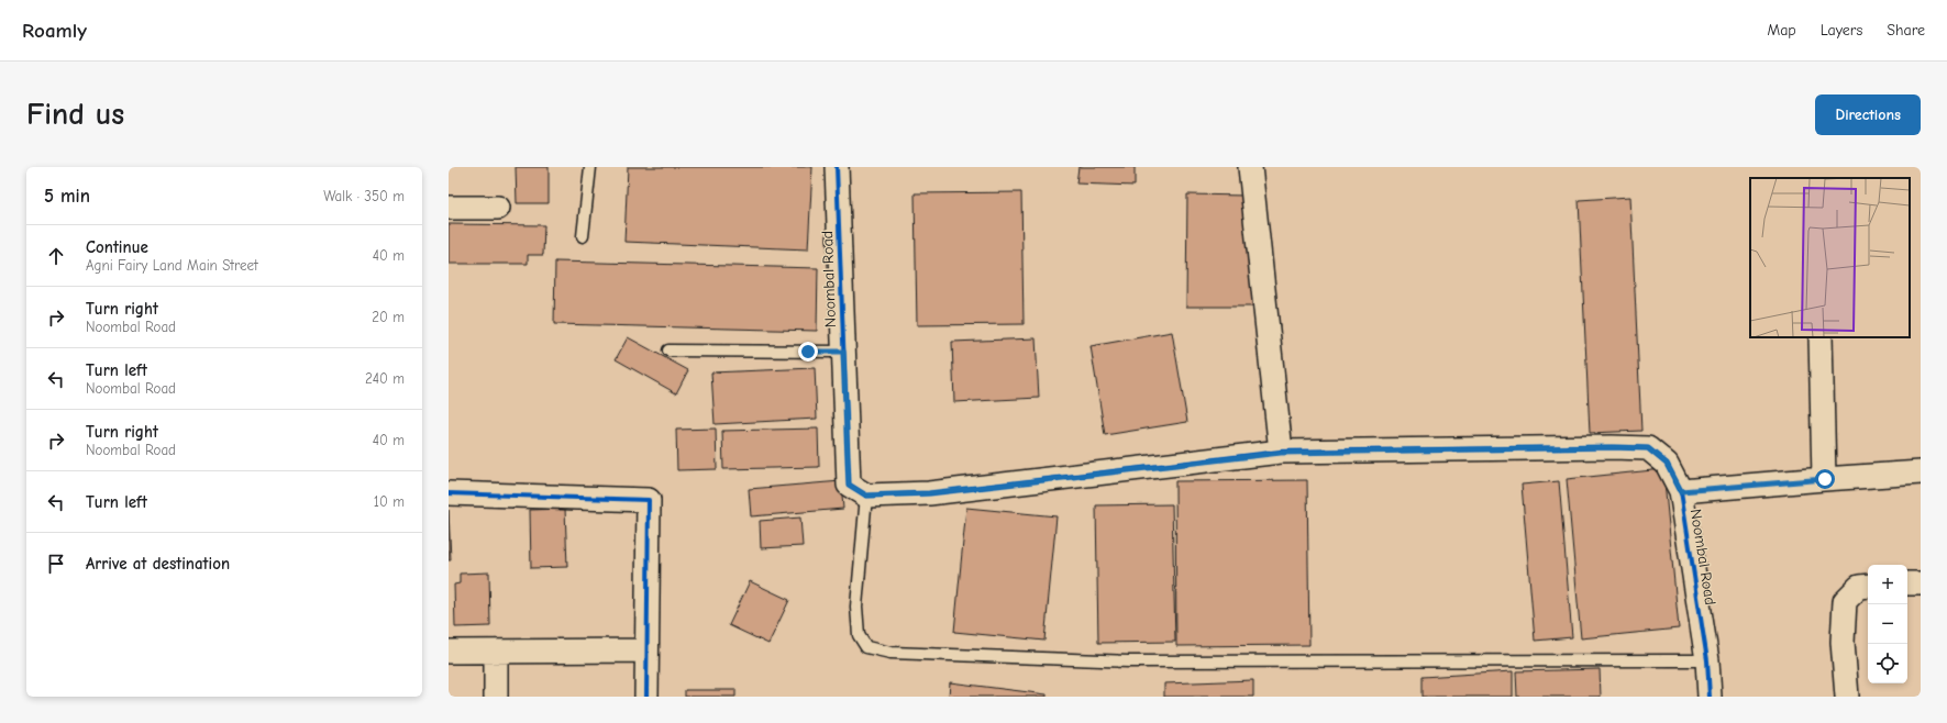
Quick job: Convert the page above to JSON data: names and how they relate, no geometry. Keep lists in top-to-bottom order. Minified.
{"streets":{"street":["Noombal Road"]},"page":{"header":"Roamly","nav":["Map","Layers","Share"],"buttons":"Directions","title":"Find us","heading":["5 min","Walk · 350 m"],"list":[["Continue","Agni Fairy Land Main Street","40 m"],["Turn right","Noombal Road","20 m"],["Turn left","Noombal Road","240 m"],["Turn right","Noombal Road","40 m"],["Turn left","10 m"],"Arrive at destination"],"map_buttons":["+","−"]}}
